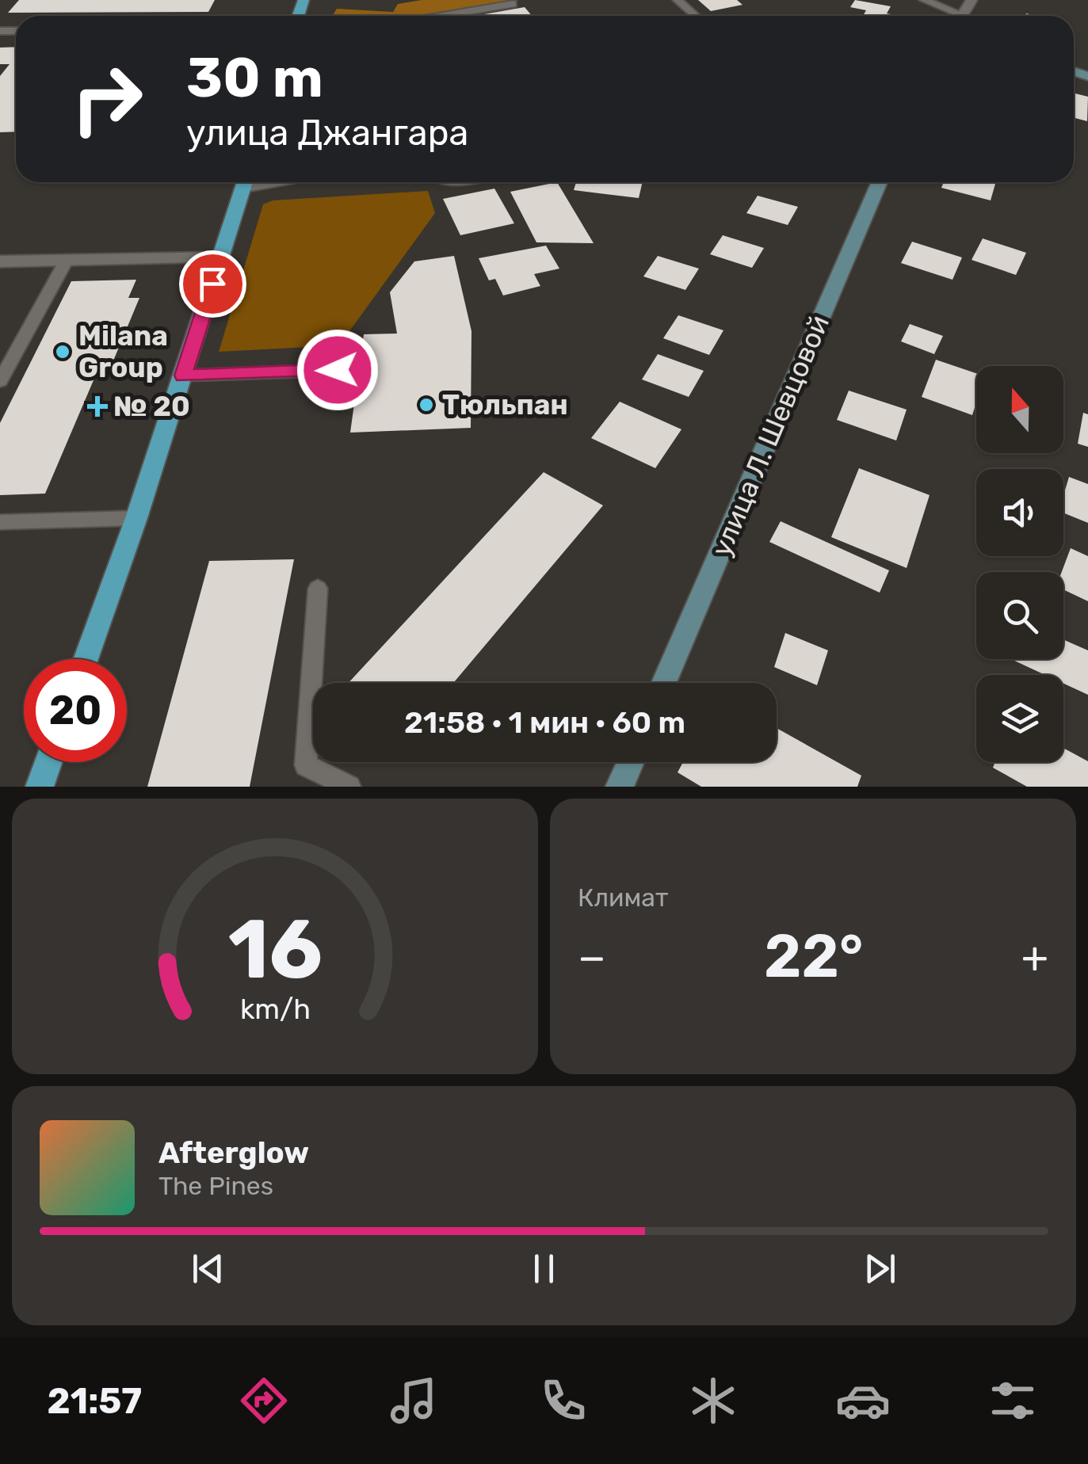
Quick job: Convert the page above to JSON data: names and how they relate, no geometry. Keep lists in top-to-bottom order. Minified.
{"streets":{"street":["улица Л. Шевцовой"]},"places":{"other":["Milana Group","Тюльпан"],"health":["№ 20"]},"north":"top","page":{"turn":["30 m","улица Джангара"],"limit":"20","trip":"21:58 · 1 мин · 60 m","tile":"Климат","heat":["−","22°","+"],"song":["Afterglow","The Pines"],"tabs":"21:57","gauge":["16","km/h"]}}
